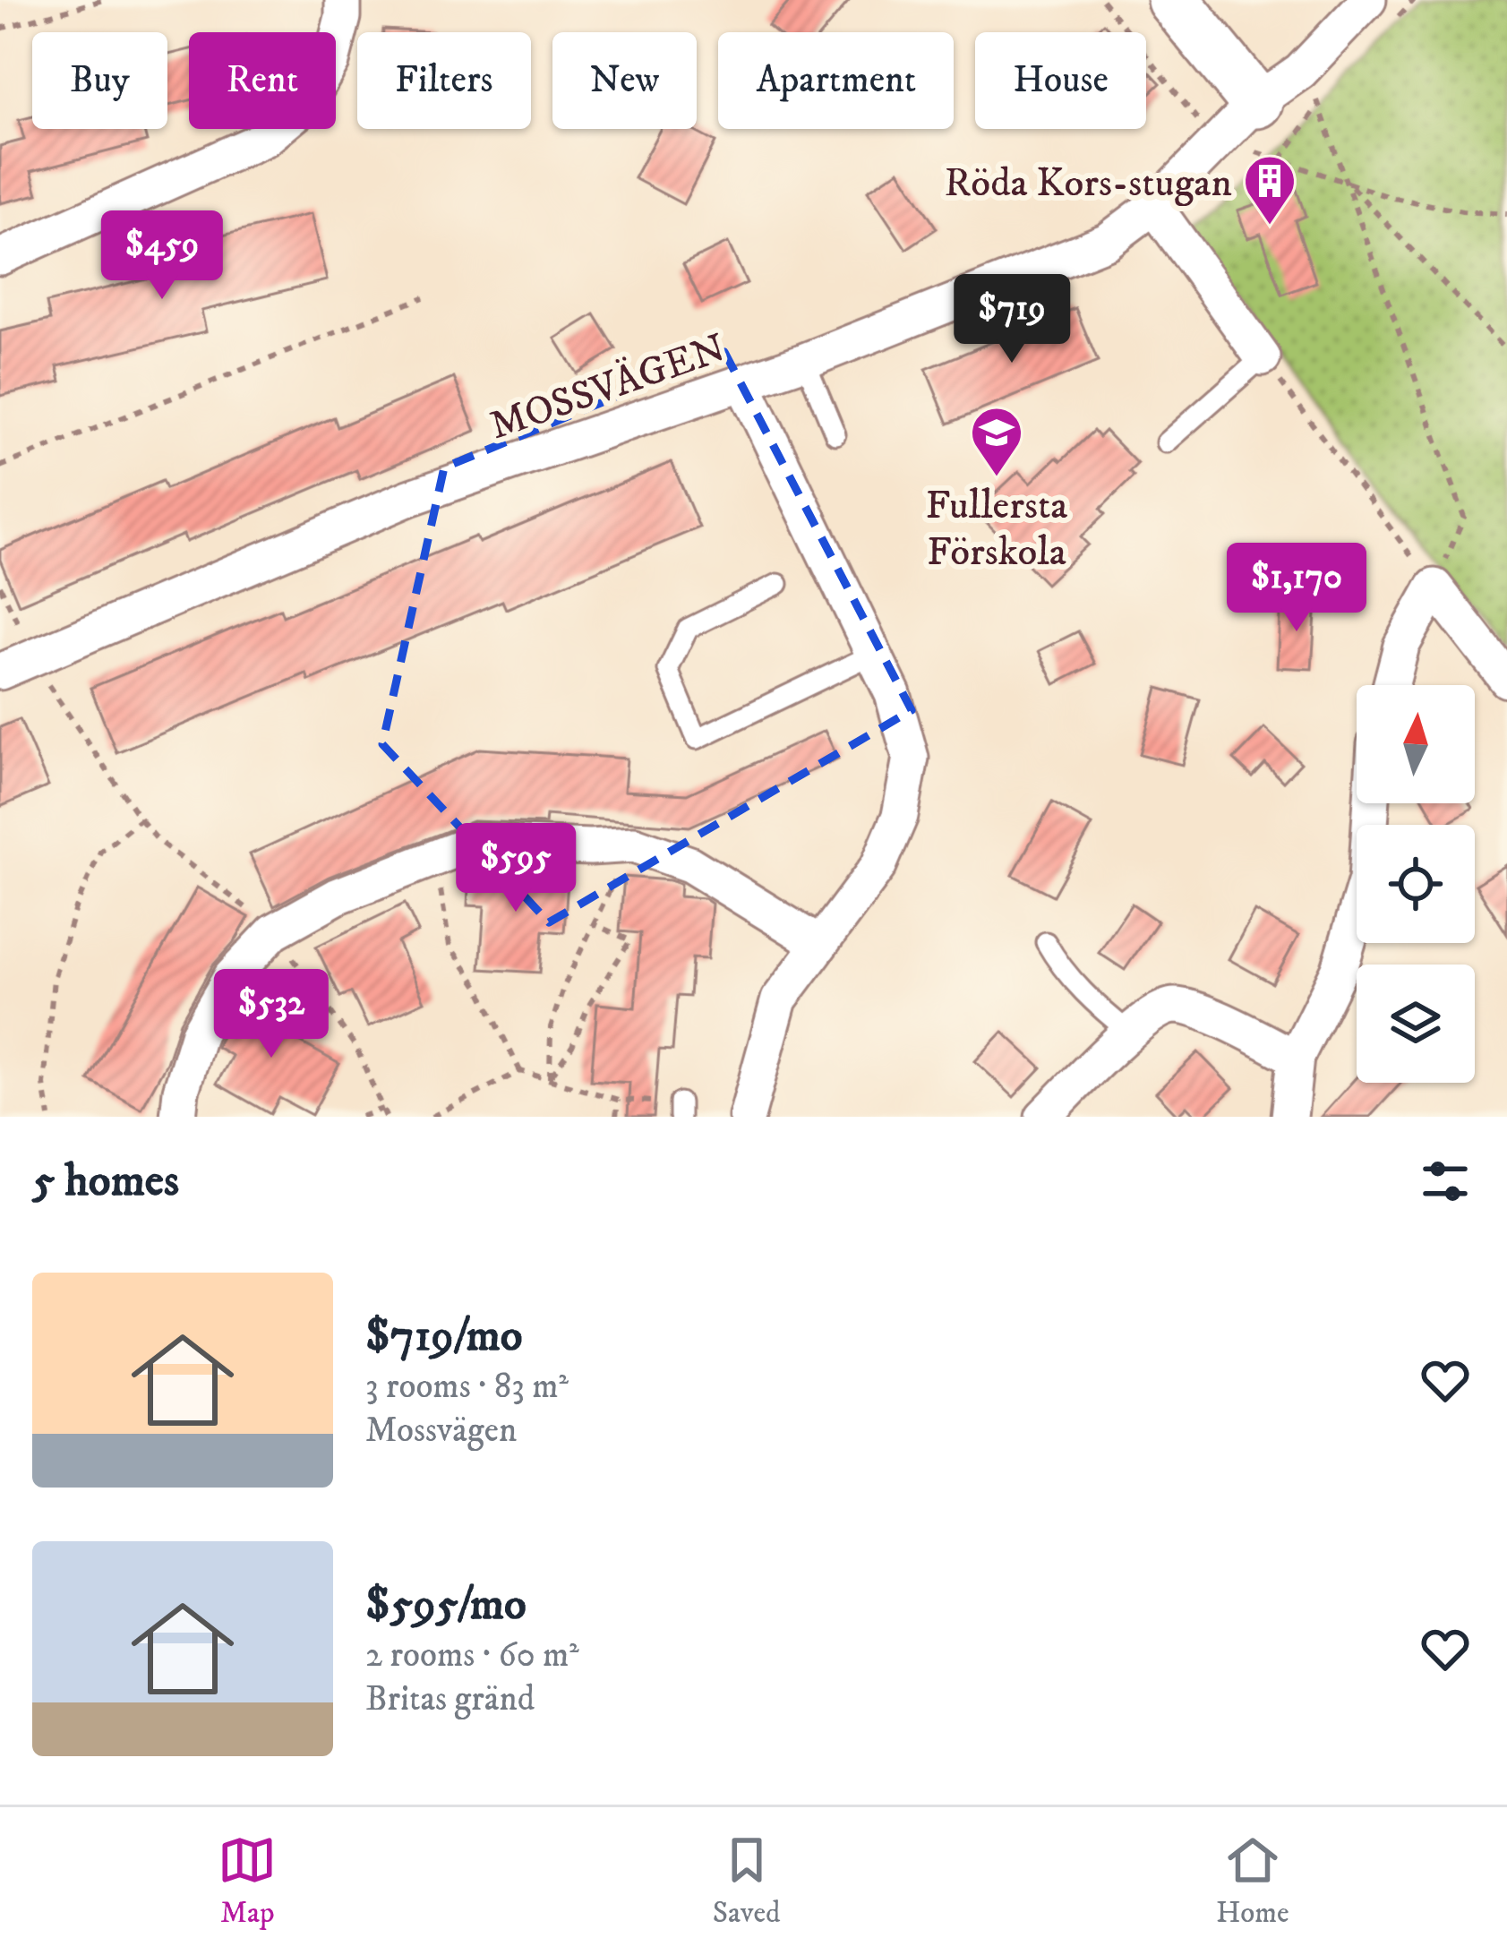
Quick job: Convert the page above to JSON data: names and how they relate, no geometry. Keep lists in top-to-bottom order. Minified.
{"streets":{"street":["MOSSVÄGEN"]},"places":{"building":["Röda Kors-stugan"],"school or university":["Fullersta Förskola"]},"north":"top","page":{"chip":["Buy","Rent","Filters","New","Apartment","House"],"price":["$459","$719","$1,170","$595","$532"],"heading":"5 homes","list":[{"name":"$719/mo","note":"3 rooms · 83 m² · Mossvägen"},{"name":"$595/mo","note":"2 rooms · 60 m² · Britas gränd"}],"tabs":["Map","Saved","Home"]}}
